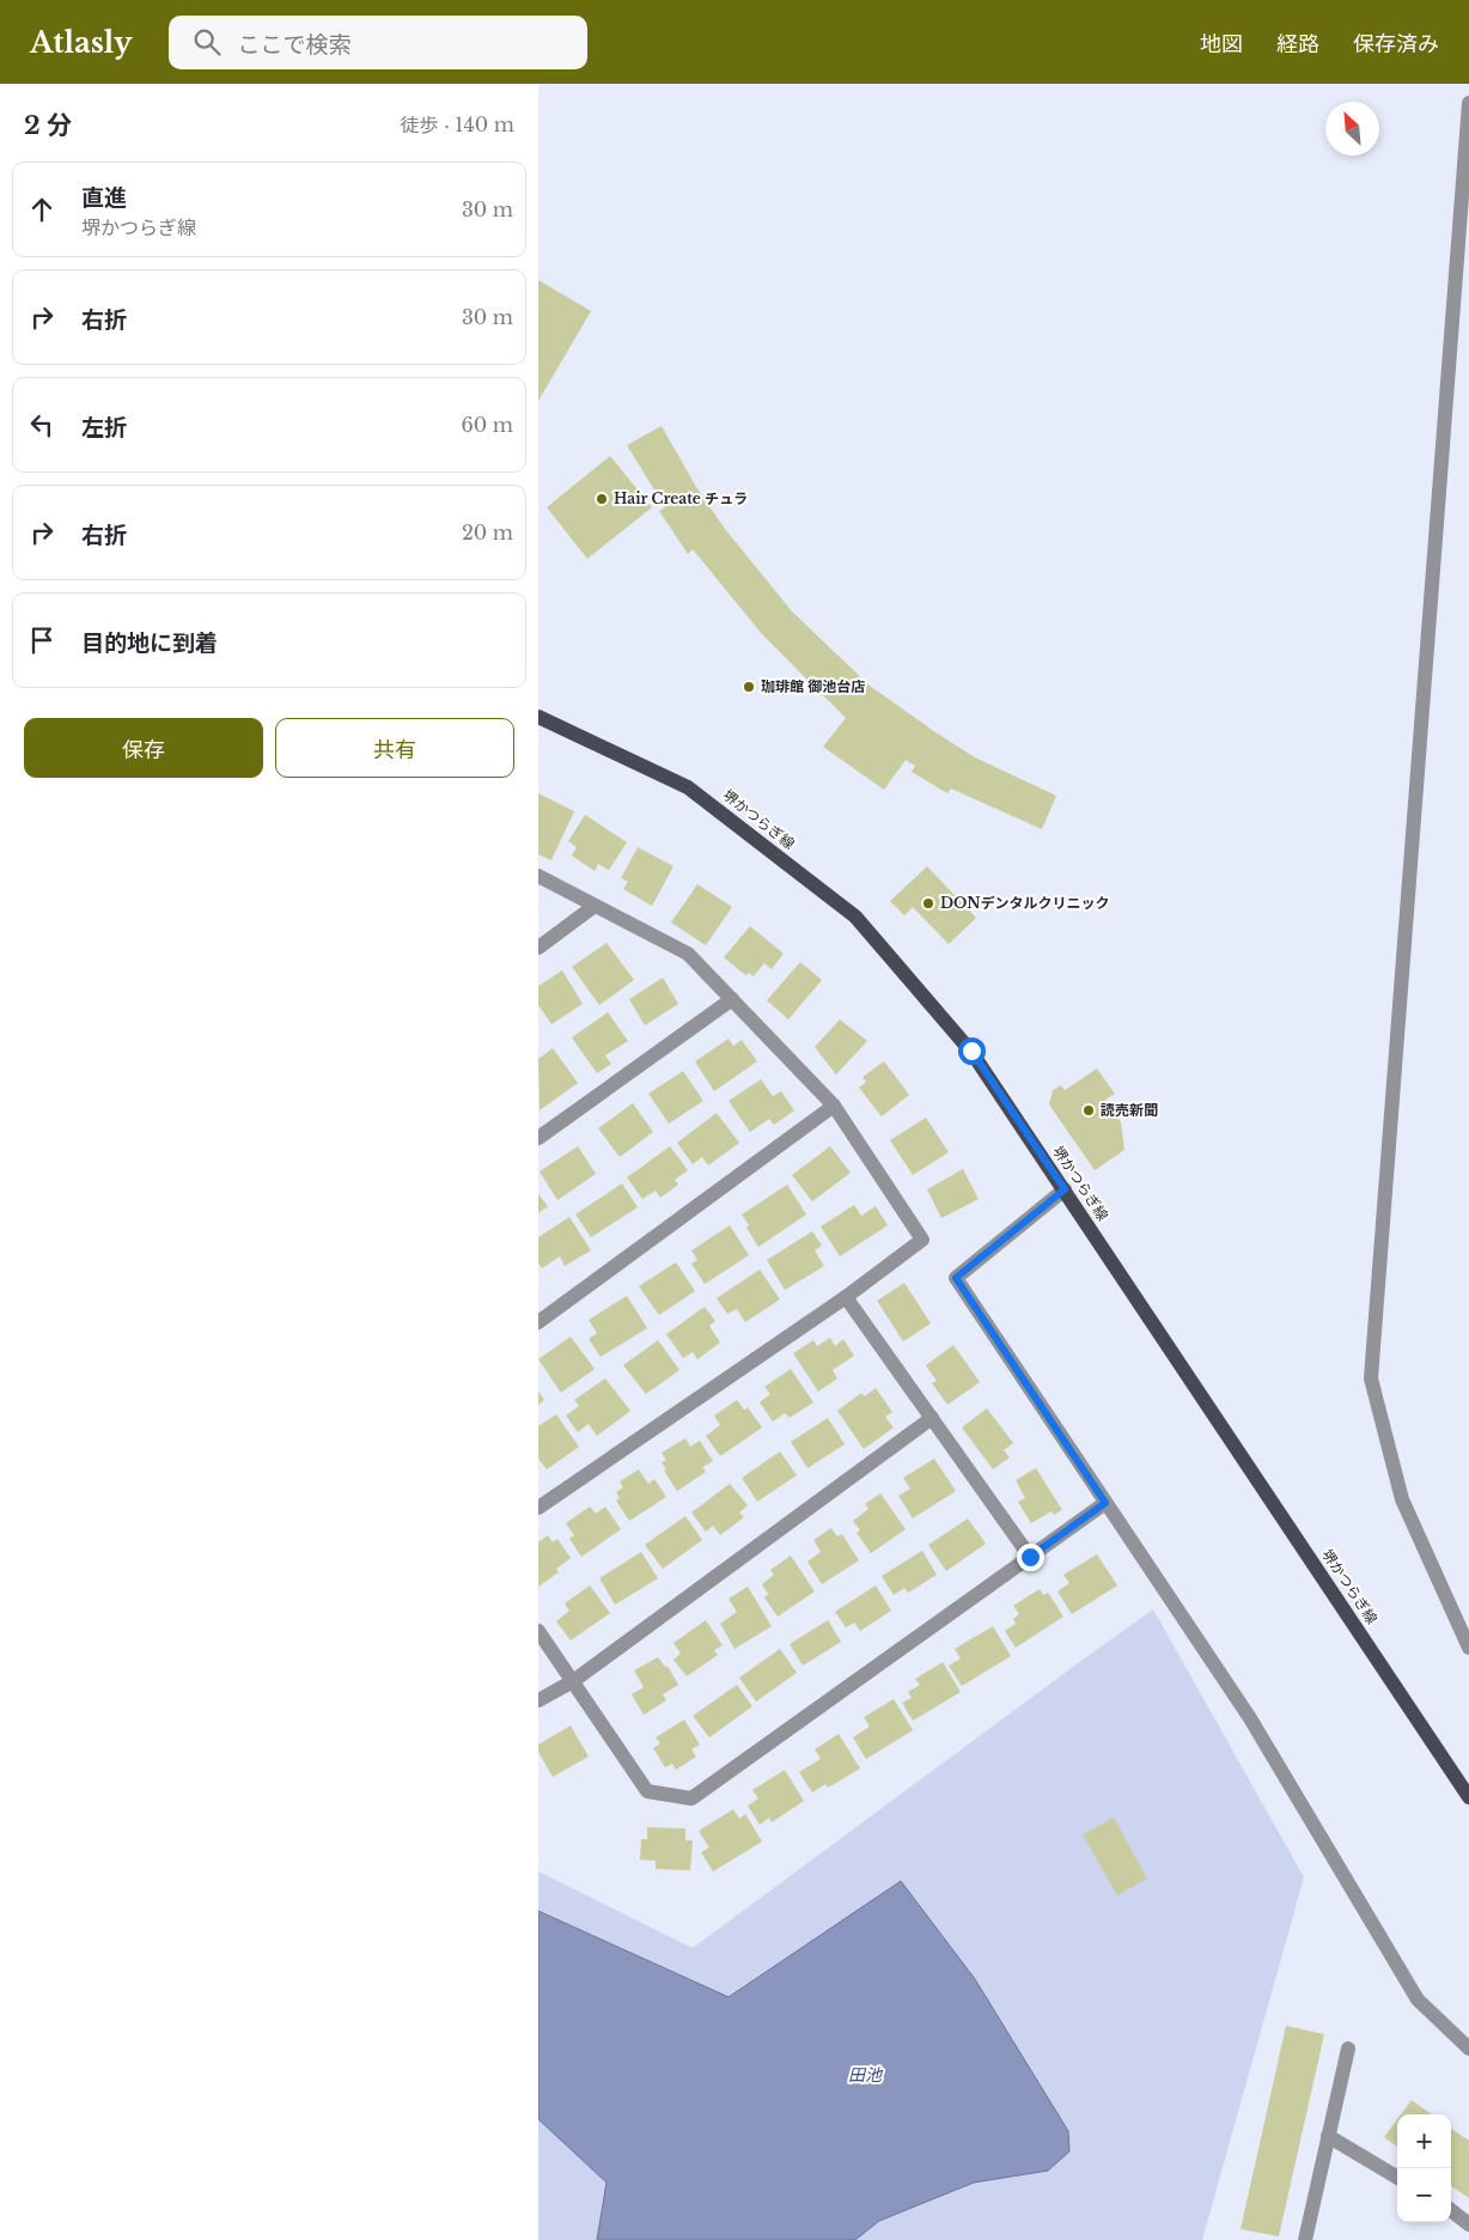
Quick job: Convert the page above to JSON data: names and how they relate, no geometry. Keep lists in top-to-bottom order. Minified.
{"streets":{"main road":["堺かつらぎ線"]},"water":["田池"],"places":["Hair Create チュラ","珈琲館 御池台店","DONデンタルクリニック","読売新聞"],"north":"top left","page":{"header":"Atlasly","search":"ここで検索","nav":["地図","経路","保存済み"],"heading":["2 分","徒歩 · 140 m"],"list":[["直進","堺かつらぎ線","30 m"],["右折","30 m"],["左折","60 m"],["右折","20 m"],"目的地に到着"],"buttons":["保存","共有"],"map_buttons":["+","−"]}}
